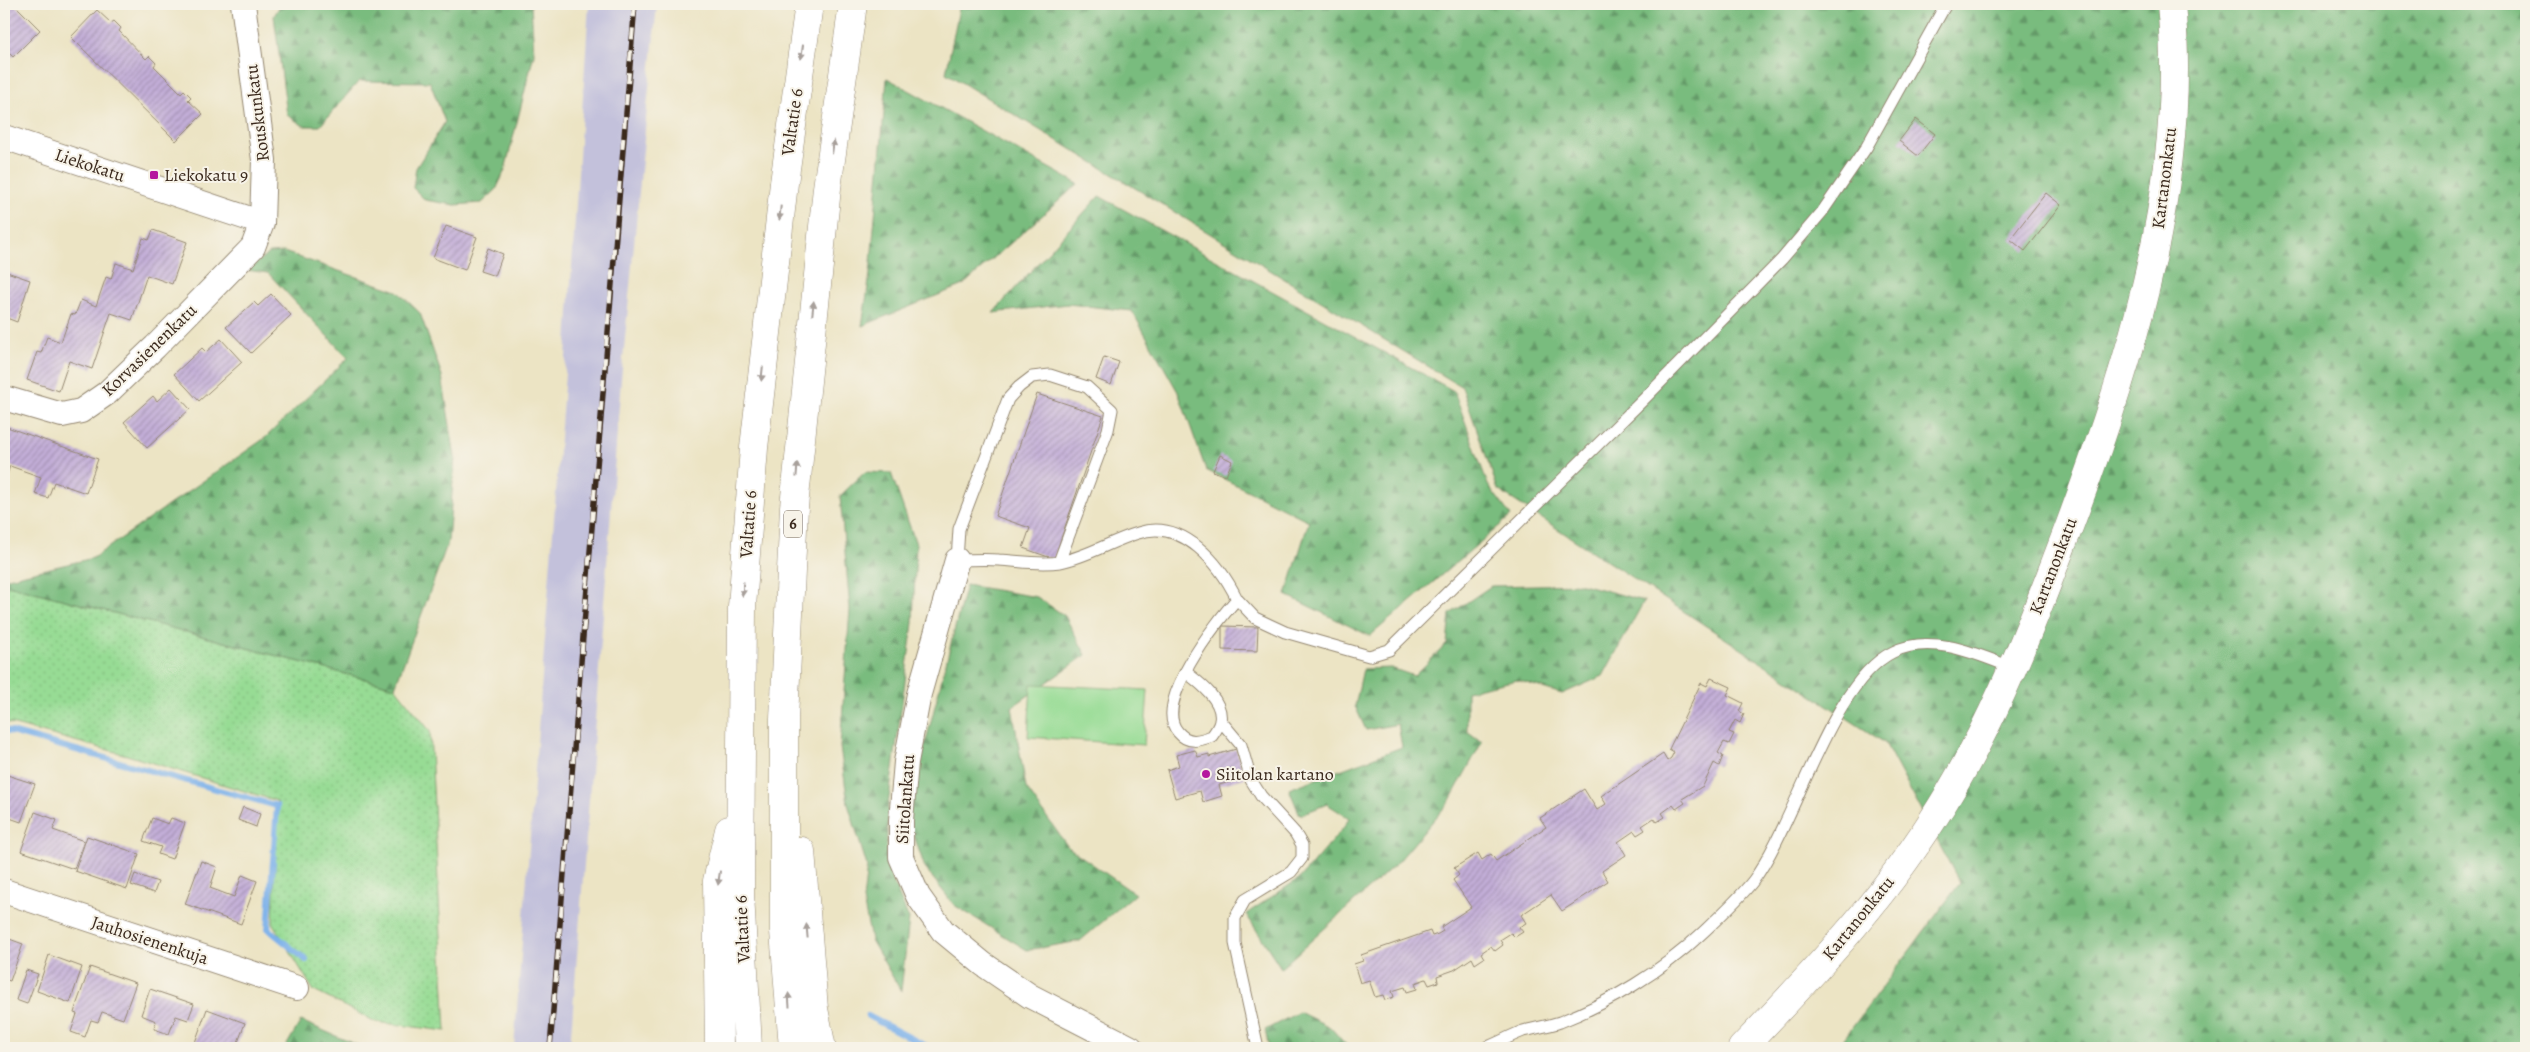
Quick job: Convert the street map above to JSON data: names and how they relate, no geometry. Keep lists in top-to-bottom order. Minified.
{"streets":{"main road":["Valtatie 6","Kartanonkatu","6"],"street":["Rouskunkatu","Liekokatu","Korvasienenkatu","Siitolankatu","Jauhosienenkuja"]},"crossings":[["Rouskunkatu","Liekokatu"],["Rouskunkatu","Korvasienenkatu"],["Liekokatu","Korvasienenkatu"]],"places":{"transit":["Liekokatu 9"],"other":["Siitolan kartano"]}}
